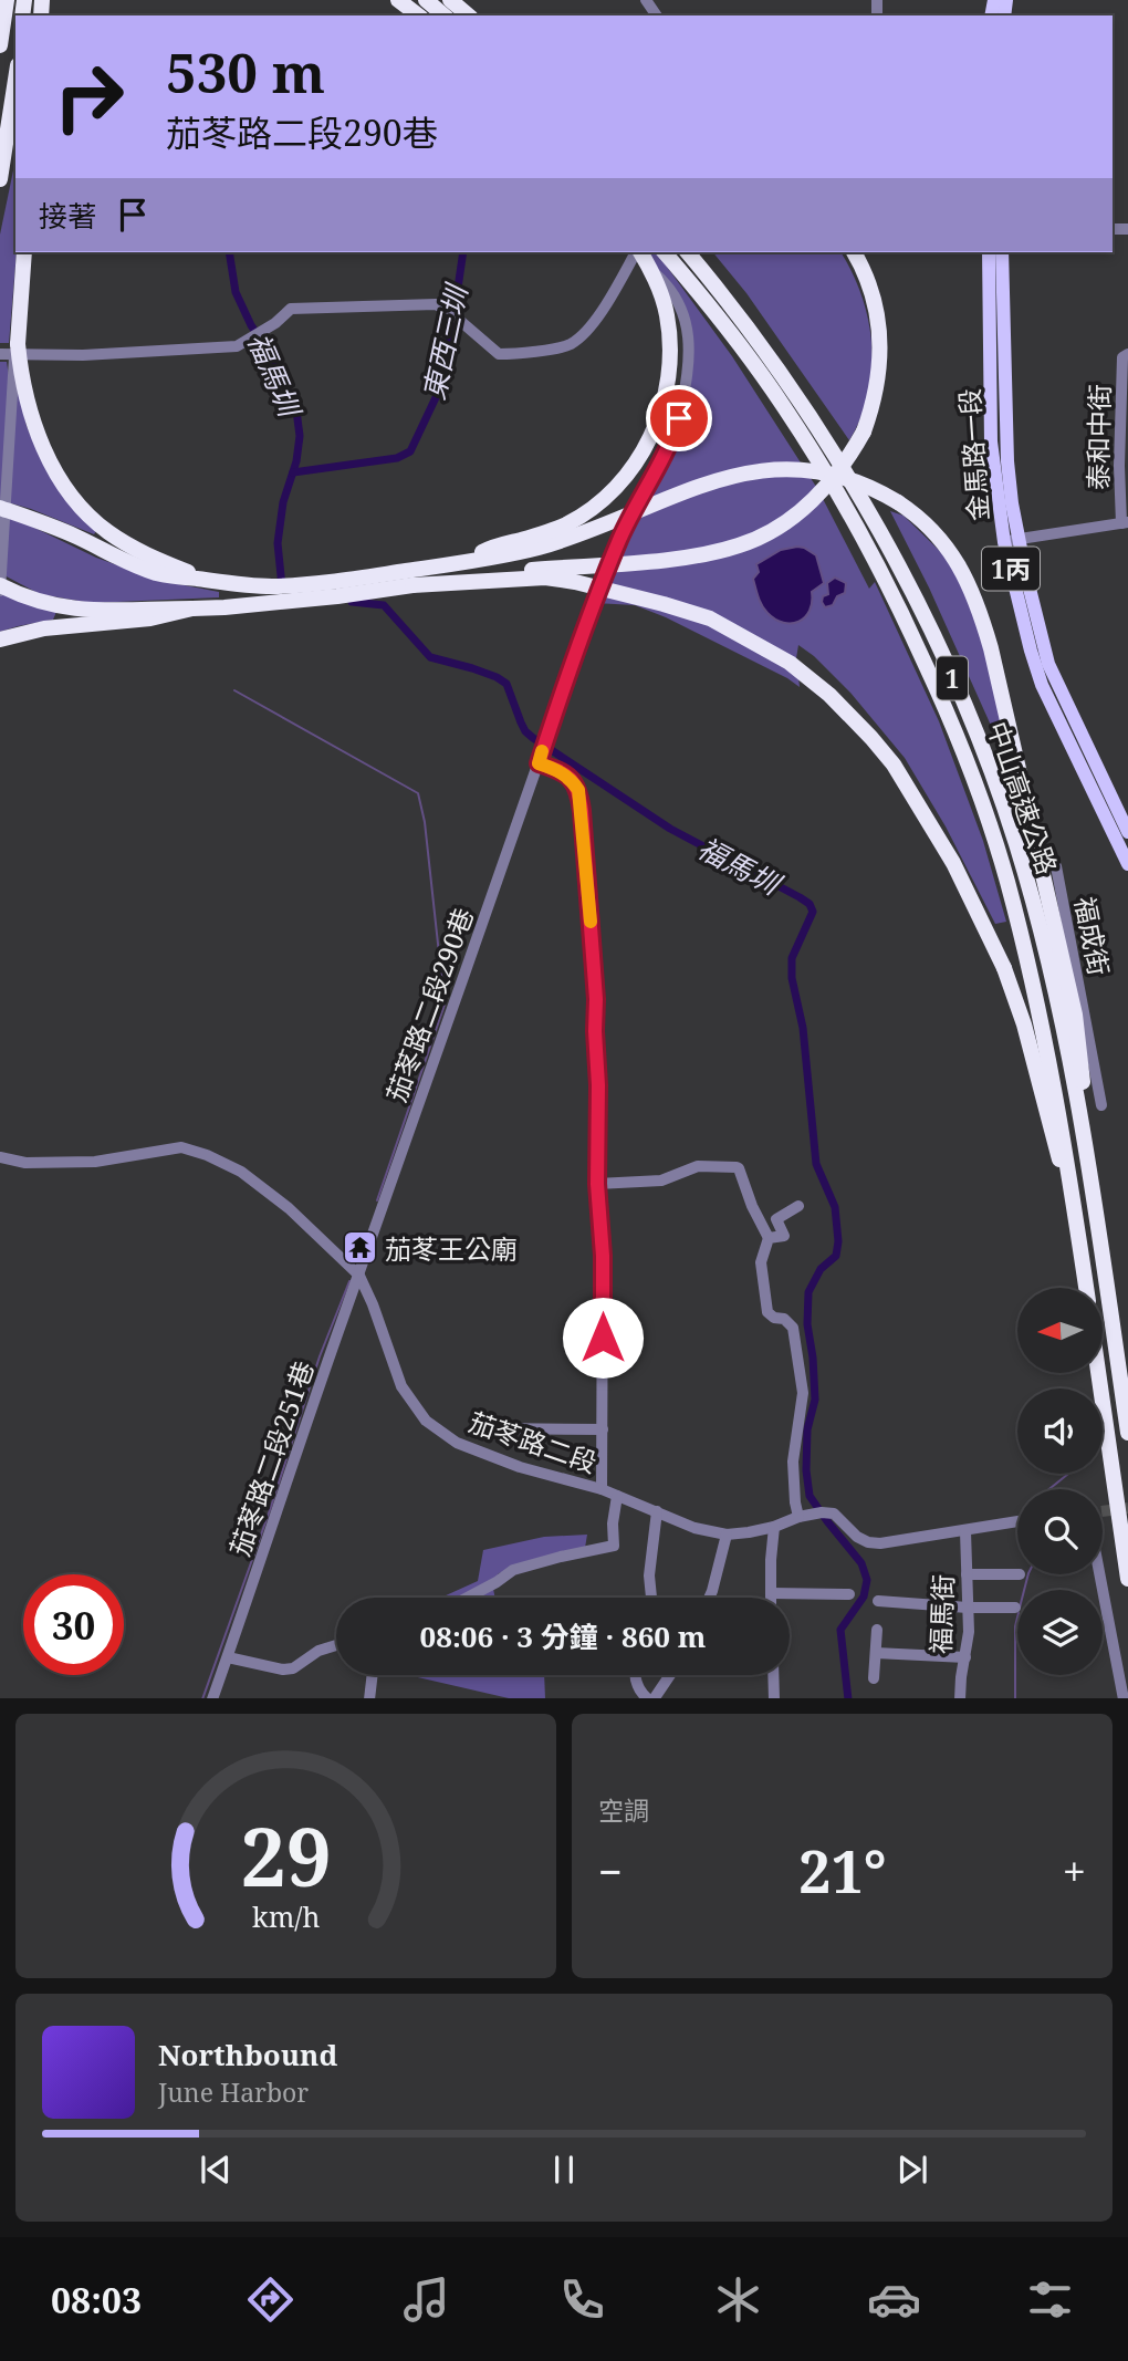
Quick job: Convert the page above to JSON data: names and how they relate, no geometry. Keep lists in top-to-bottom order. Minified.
{"streets":{"highway":["1","中山高速公路"],"main road":["金馬路一段","1丙"],"street":["泰和中街","福成街","茄苳路二段290巷","茄苳路二段","茄苳路二段251巷","福馬街"]},"crossings":[["茄苳路二段290巷","茄苳路二段"],["茄苳路二段290巷","茄苳路二段251巷"],["茄苳路二段","茄苳路二段251巷"],["茄苳路二段","福馬街"]],"water":["東西三圳","福馬圳"],"places":{"temple":["茄苳王公廟"]},"north":"left","page":{"turn":["530 m","茄苳路二段290巷"],"then":"接著","limit":"30","trip":"08:06 · 3 分鐘 · 860 m","tile":"空調","heat":["−","21°","+"],"song":["Northbound","June Harbor"],"tabs":"08:03","gauge":["29","km/h"]}}
